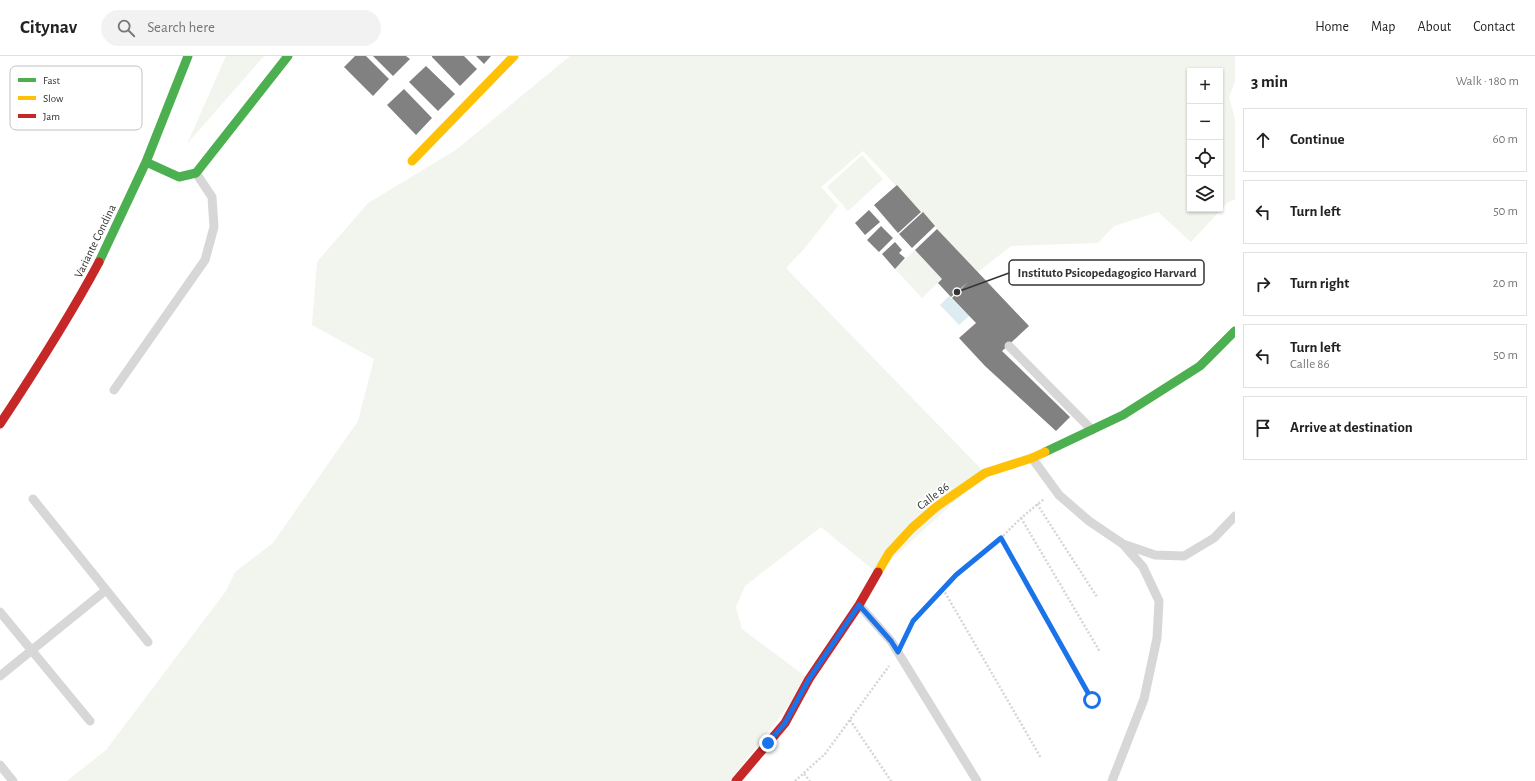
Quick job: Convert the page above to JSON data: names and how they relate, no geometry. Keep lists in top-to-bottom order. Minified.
{"streets":{"main road":["Variante Condina","Calle 86"]},"places":["Instituto Psicopedagogico Harvard"],"legend":["Fast","Slow","Jam"],"page":{"header":"Citynav","search":"Search here","nav":["Home","Map","About","Contact"],"heading":["3 min","Walk · 180 m"],"map_buttons":["+","−"],"list":[["Continue","60 m"],["Turn left","50 m"],["Turn right","20 m"],["Turn left","Calle 86","50 m"],"Arrive at destination"]}}
